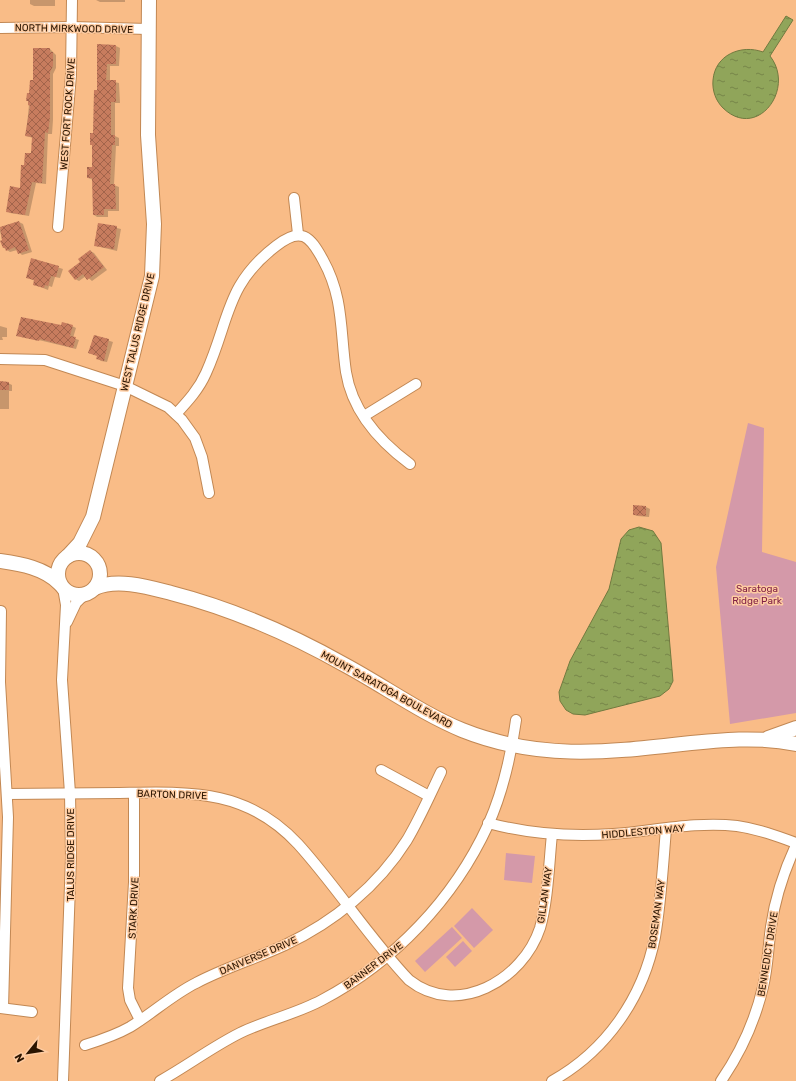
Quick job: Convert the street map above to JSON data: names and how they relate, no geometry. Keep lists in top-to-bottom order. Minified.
{"streets":{"street":["NORTH MIRKWOOD DRIVE","WEST FORT ROCK DRIVE","WEST TALUS RIDGE DRIVE","MOUNT SARATOGA BOULEVARD","BARTON DRIVE","HIDDLESTON WAY","TALUS RIDGE DRIVE","GILLAN WAY","STARK DRIVE","BOSEMAN WAY","BENNEDICT DRIVE","DANVERSE DRIVE","BANNER DRIVE"]},"crossings":[["NORTH MIRKWOOD DRIVE","WEST FORT ROCK DRIVE"],["NORTH MIRKWOOD DRIVE","WEST TALUS RIDGE DRIVE"],["WEST TALUS RIDGE DRIVE","MOUNT SARATOGA BOULEVARD"],["WEST TALUS RIDGE DRIVE","TALUS RIDGE DRIVE"],["MOUNT SARATOGA BOULEVARD","TALUS RIDGE DRIVE"],["MOUNT SARATOGA BOULEVARD","BANNER DRIVE"],["BARTON DRIVE","TALUS RIDGE DRIVE"],["BARTON DRIVE","GILLAN WAY"],["BARTON DRIVE","STARK DRIVE"],["BARTON DRIVE","DANVERSE DRIVE"],["BARTON DRIVE","BANNER DRIVE"],["HIDDLESTON WAY","GILLAN WAY"],["HIDDLESTON WAY","BOSEMAN WAY"],["HIDDLESTON WAY","BENNEDICT DRIVE"],["HIDDLESTON WAY","BANNER DRIVE"],["GILLAN WAY","BANNER DRIVE"],["STARK DRIVE","DANVERSE DRIVE"]],"parks":["Saratoga Ridge Park"],"north":"bottom left"}
